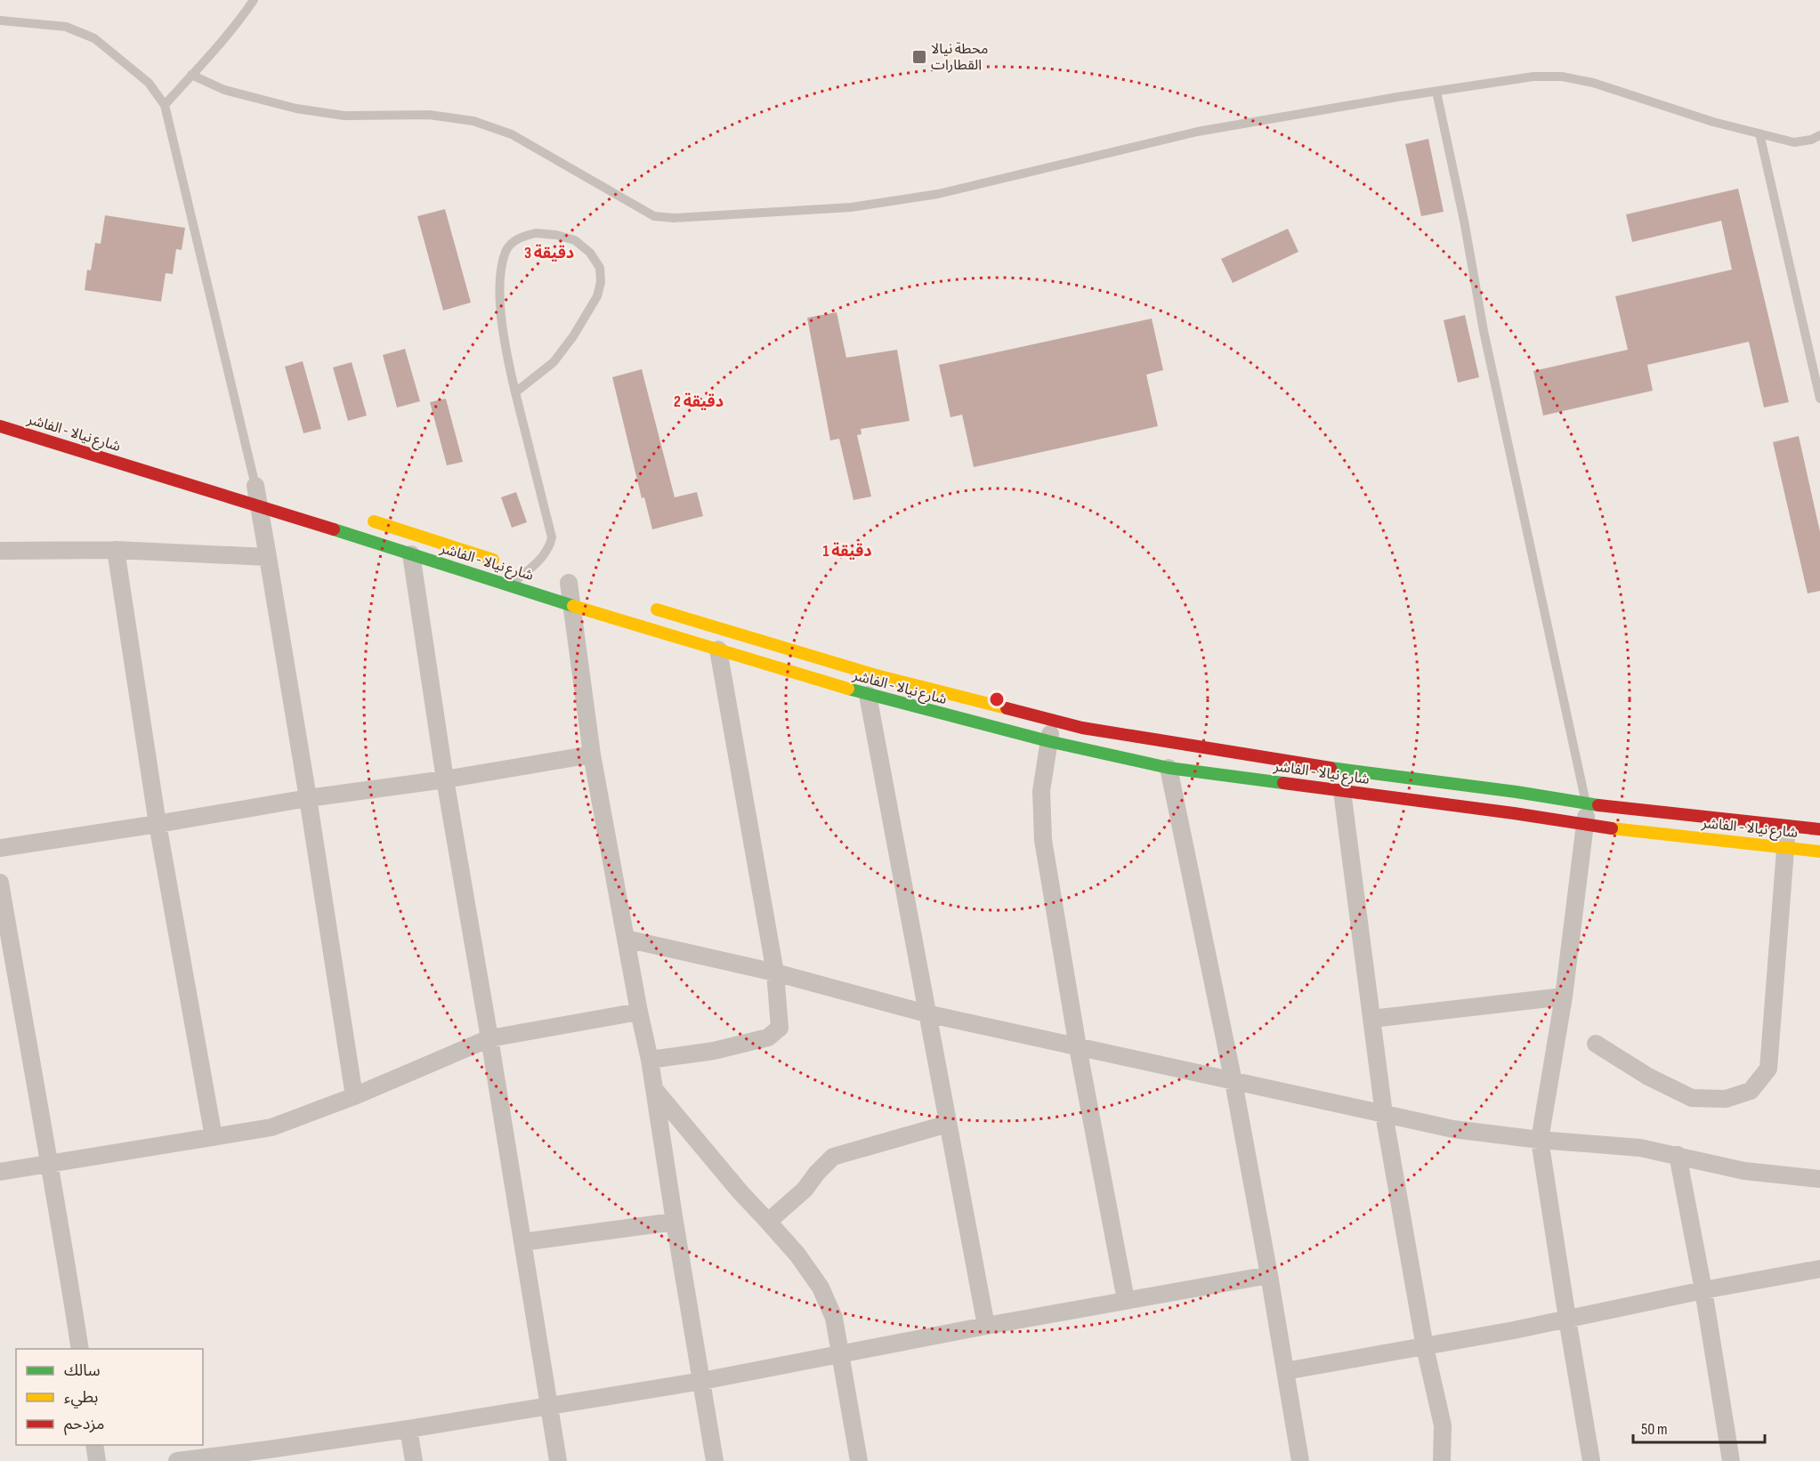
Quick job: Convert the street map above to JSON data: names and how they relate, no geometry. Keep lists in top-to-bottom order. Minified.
{"streets":{"highway":["شارع نيالا - الفاشر"]},"places":{"transit":["محطة نيالا القطارات"]},"legend":["سالك","بطيء","مزدحم"],"scale_bar":"50 m","rings":["3 دقيقة","2 دقيقة","1 دقيقة"]}
